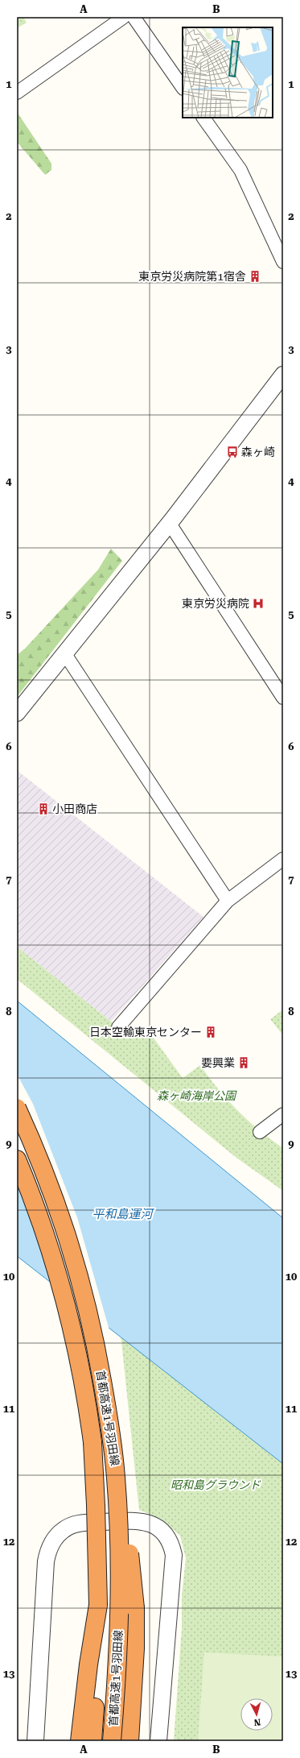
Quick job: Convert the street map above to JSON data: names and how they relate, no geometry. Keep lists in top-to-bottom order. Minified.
{"streets":{"highway":["首都高速1号羽田線"]},"water":["平和島運河"],"parks":["森ヶ崎海岸公園","昭和島グラウンド"],"places":{"building":["東京労災病院第1宿舎","小田商店","日本空輸東京センター","要興業"],"bus stop":["森ヶ崎"],"hospital":["東京労災病院"]},"north":"bottom","grid":{"columns":["A","B"],"rows":["1","2","3","4","5","6","7","8","9","10","11","12","13"]}}
